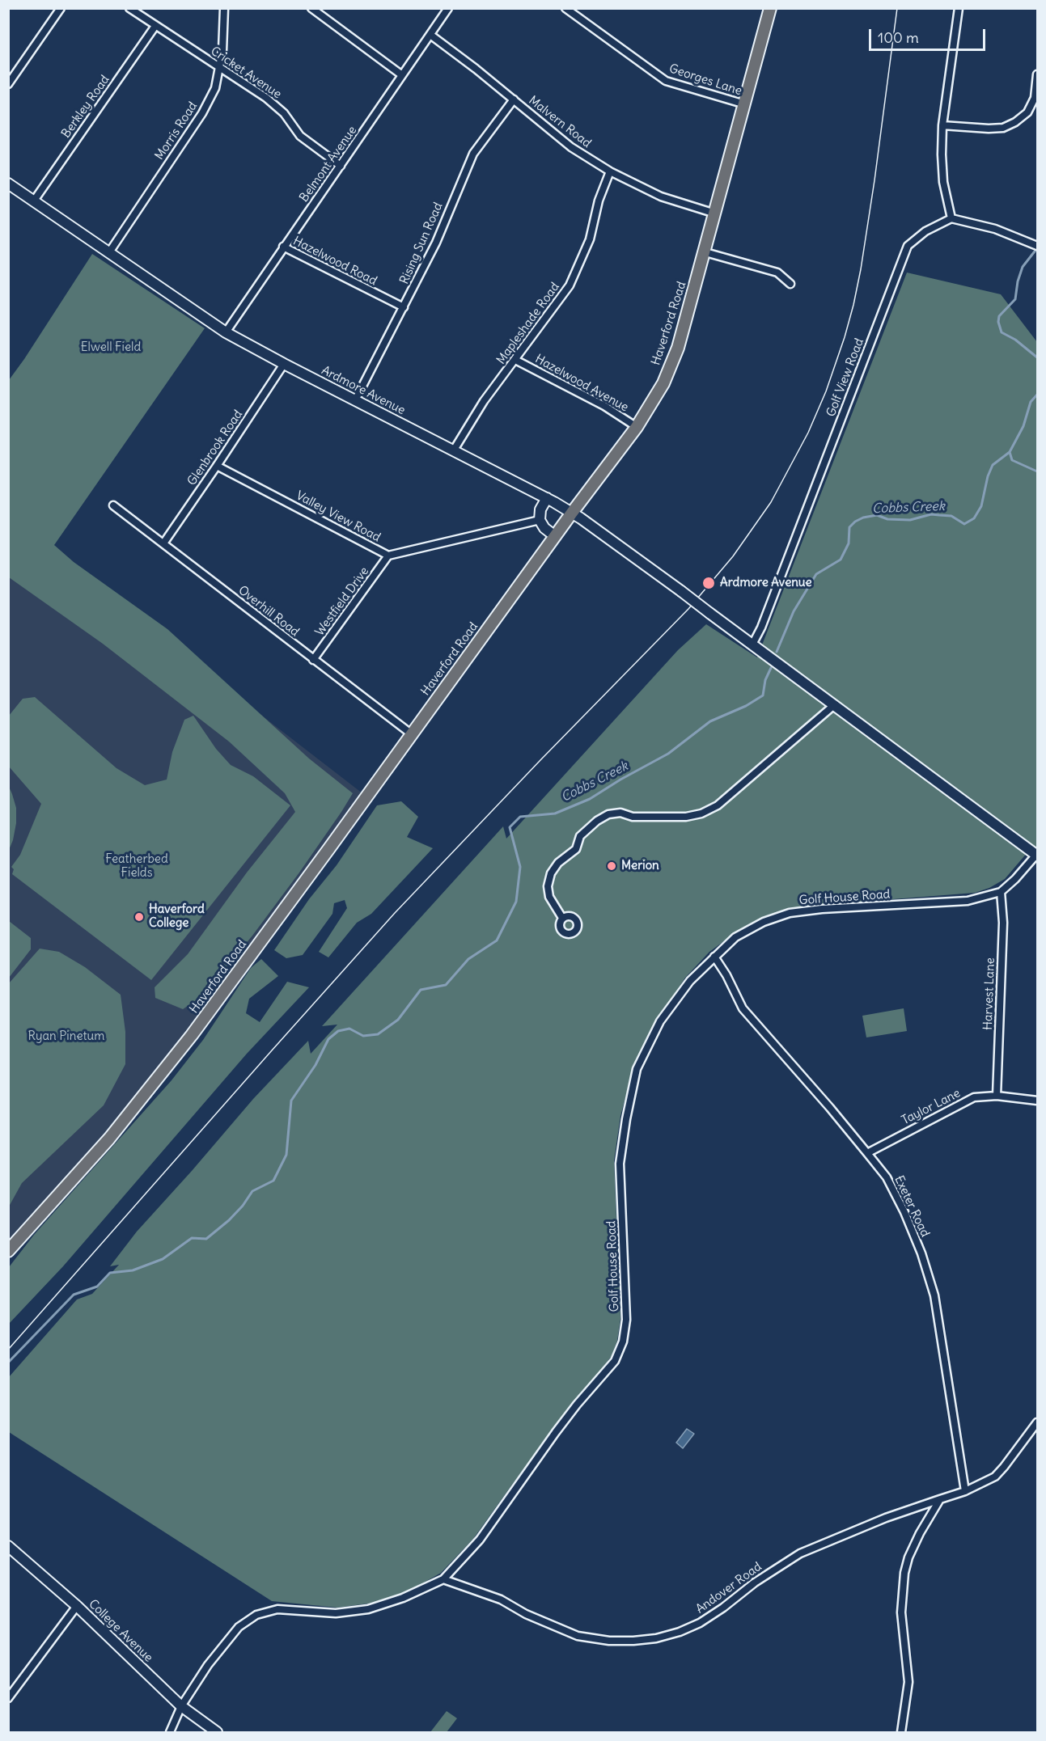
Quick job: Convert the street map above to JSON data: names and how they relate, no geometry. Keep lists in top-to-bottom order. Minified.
{"streets":{"main road":["Haverford Road"],"street":["Cricket Avenue","Georges Lane","Berkley Road","Malvern Road","Morris Road","Belmont Avenue","Rising Sun Road","Hazelwood Road","Mapleshade Road","Golf View Road","Hazelwood Avenue","Ardmore Avenue","Glenbrook Road","Valley View Road","Westfield Drive","Overhill Road","Golf House Road","Harvest Lane","Taylor Lane","Exeter Road","Andover Road","College Avenue"]},"crossings":[["Cricket Avenue","Berkley Road"],["Cricket Avenue","Morris Road"],["Cricket Avenue","Belmont Avenue"],["Georges Lane","Haverford Road"],["Berkley Road","Ardmore Avenue"],["Malvern Road","Belmont Avenue"],["Malvern Road","Rising Sun Road"],["Malvern Road","Mapleshade Road"],["Malvern Road","Haverford Road"],["Morris Road","Ardmore Avenue"],["Belmont Avenue","Hazelwood Road"],["Belmont Avenue","Ardmore Avenue"],["Rising Sun Road","Hazelwood Road"],["Rising Sun Road","Ardmore Avenue"],["Mapleshade Road","Hazelwood Avenue"],["Mapleshade Road","Ardmore Avenue"],["Haverford Road","Hazelwood Avenue"],["Haverford Road","Ardmore Avenue"],["Haverford Road","Overhill Road"],["Golf View Road","Ardmore Avenue"],["Ardmore Avenue","Glenbrook Road"],["Ardmore Avenue","Golf House Road"],["Glenbrook Road","Valley View Road"],["Glenbrook Road","Overhill Road"],["Valley View Road","Westfield Drive"],["Westfield Drive","Overhill Road"],["Golf House Road","Harvest Lane"],["Golf House Road","Exeter Road"],["Golf House Road","Andover Road"],["Golf House Road","College Avenue"],["Harvest Lane","Taylor Lane"],["Taylor Lane","Exeter Road"],["Exeter Road","Andover Road"]],"water":["Cobbs Creek"],"parks":["Elwell Field","Featherbed Fields","Ryan Pinetum"],"places":["Ardmore Avenue","Merion","Haverford College"],"scale_bar":"100 m"}
